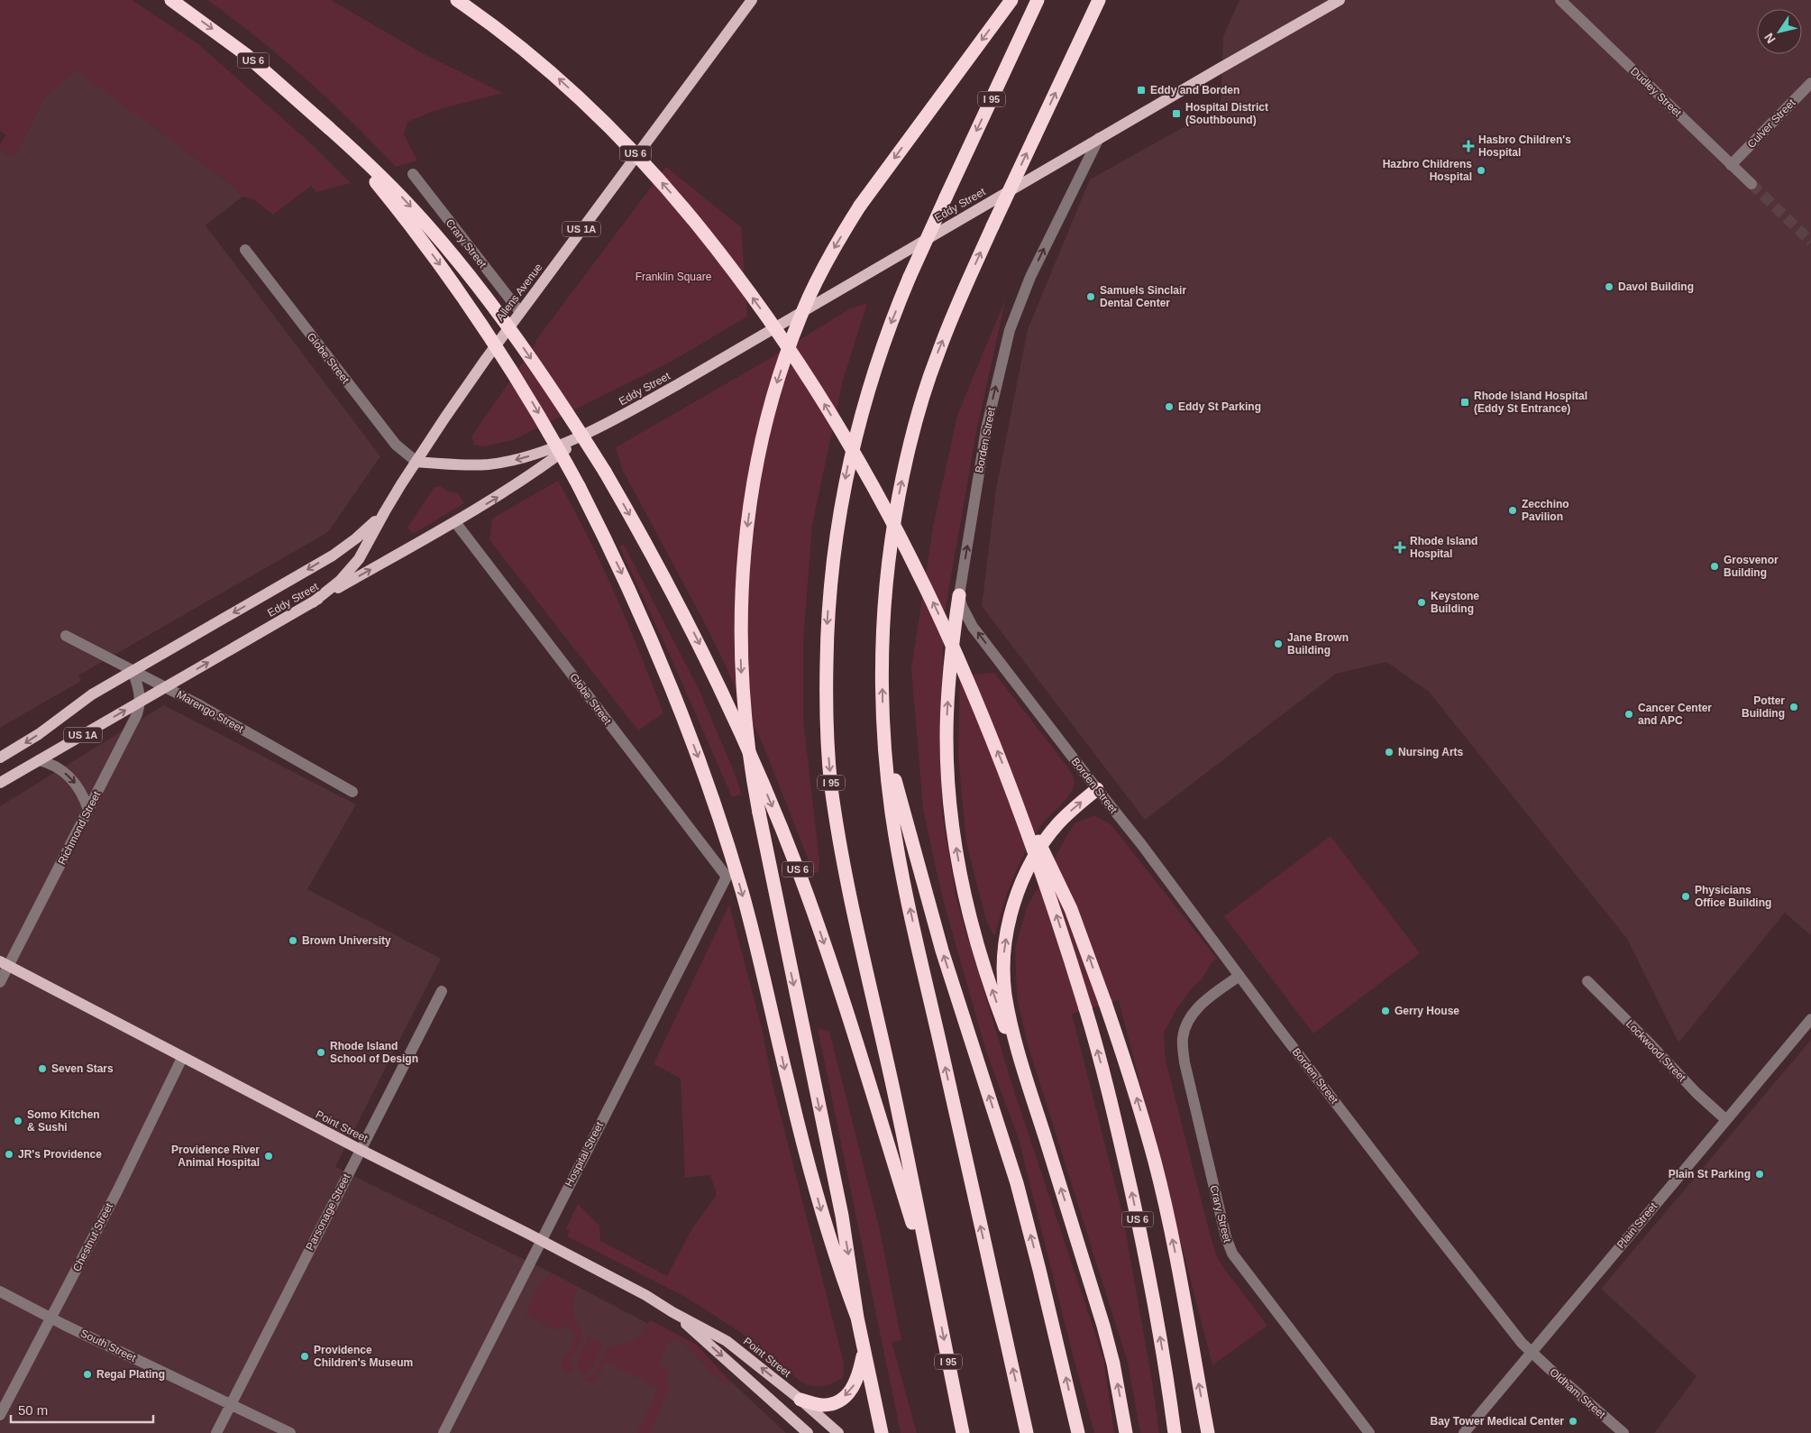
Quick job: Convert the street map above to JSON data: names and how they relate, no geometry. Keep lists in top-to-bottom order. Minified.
{"streets":{"highway":["US 6","I 95"],"main road":["Eddy Street","US 1A","Allens Avenue","Point Street"],"street":["Dudley Street","Culver Street","Crary Street","Globe Street","Borden Street","Marengo Street","Richmond Street","Lockwood Street","Hospital Street","Parsonage Street","Plain Street","Chestnut Street","South Street","Oldham Street"]},"crossings":[["US 6","I 95"],["Dudley Street","Culver Street"],["Eddy Street","Allens Avenue"],["Eddy Street","Globe Street"],["Eddy Street","Borden Street"],["Eddy Street","Marengo Street"],["Eddy Street","Richmond Street"],["Crary Street","Allens Avenue"],["Crary Street","Borden Street"],["Allens Avenue","Globe Street"],["Globe Street","Hospital Street"],["Borden Street","Plain Street"],["Borden Street","Oldham Street"],["Marengo Street","Richmond Street"],["Richmond Street","Point Street"],["Lockwood Street","Plain Street"],["Point Street","Hospital Street"],["Point Street","Parsonage Street"],["Point Street","Chestnut Street"],["Parsonage Street","South Street"],["Plain Street","Oldham Street"],["Chestnut Street","South Street"]],"one_way":["Borden Street"],"parks":["Franklin Square"],"places":{"transit":["Eddy and Borden","Hospital District (Southbound)","Rhode Island Hospital (Eddy St Entrance)"],"health":["Hasbro Children's Hospital","Rhode Island Hospital"],"other":["Hazbro Childrens Hospital","Davol Building","Samuels Sinclair Dental Center","Eddy St Parking","Zecchino Pavilion","Grosvenor Building","Keystone Building","Jane Brown Building","Potter Building","Cancer Center and APC","Nursing Arts","Physicians Office Building","Brown University","Gerry House","Rhode Island School of Design","Seven Stars","Somo Kitchen & Sushi","JR's Providence","Providence River Animal Hospital","Plain St Parking","Providence Children's Museum","Regal Plating","Bay Tower Medical Center"]},"scale_bar":"50 m","north":"bottom left"}
